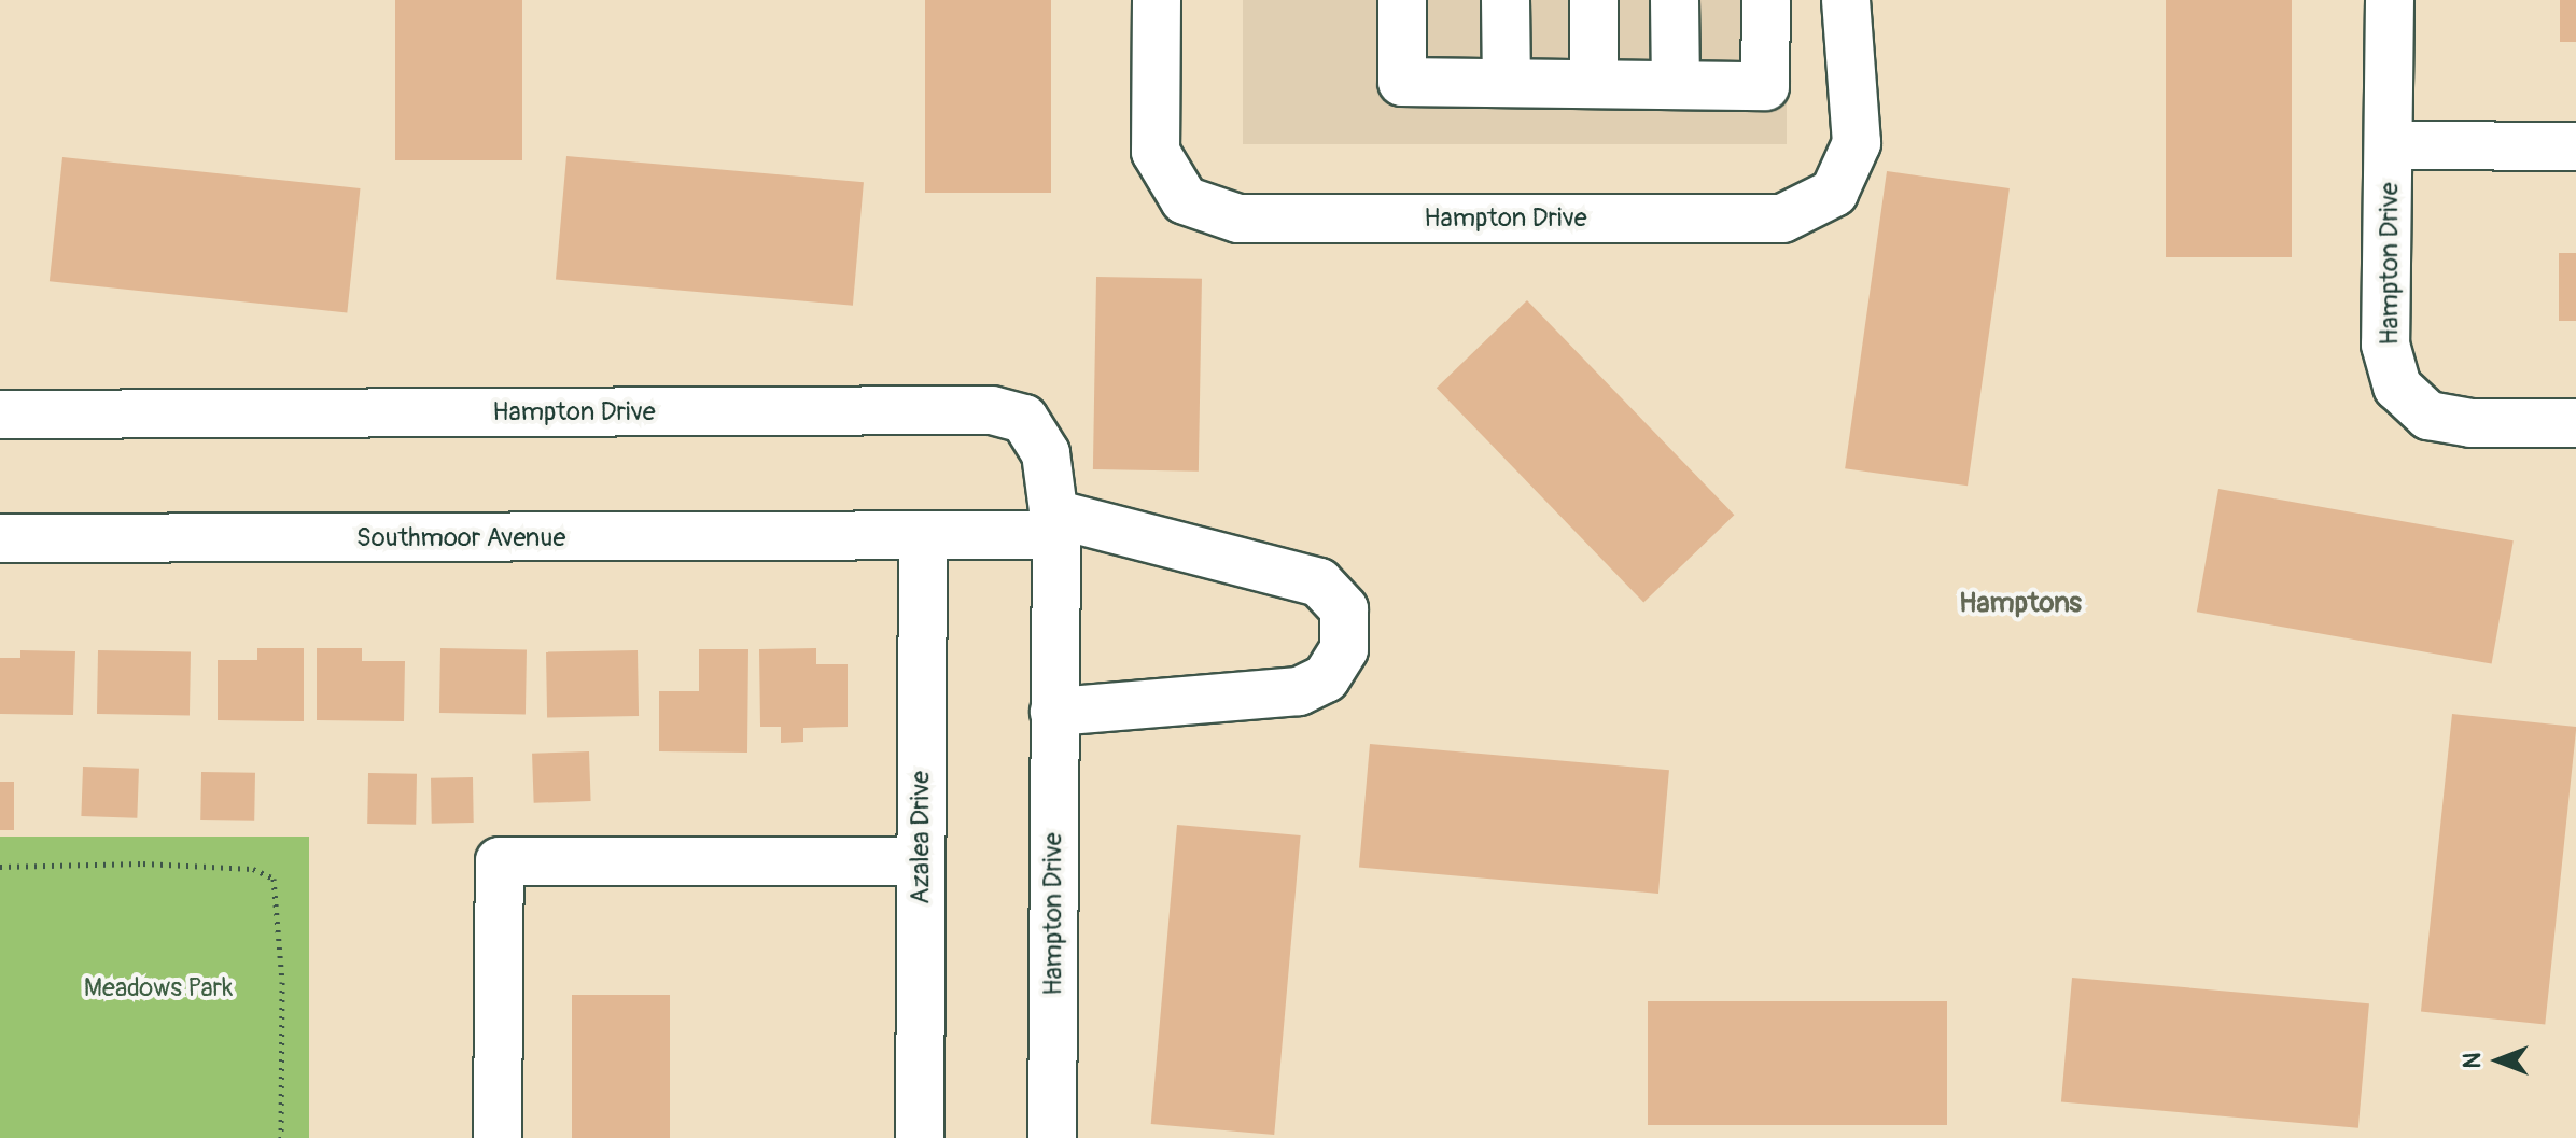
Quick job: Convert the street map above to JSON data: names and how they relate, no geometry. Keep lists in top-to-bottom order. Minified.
{"streets":{"street":["Hampton Drive","Southmoor Avenue","Azalea Drive"]},"crossings":[["Southmoor Avenue","Azalea Drive"]],"districts":["Hamptons"],"parks":["Meadows Park"],"north":"left"}
